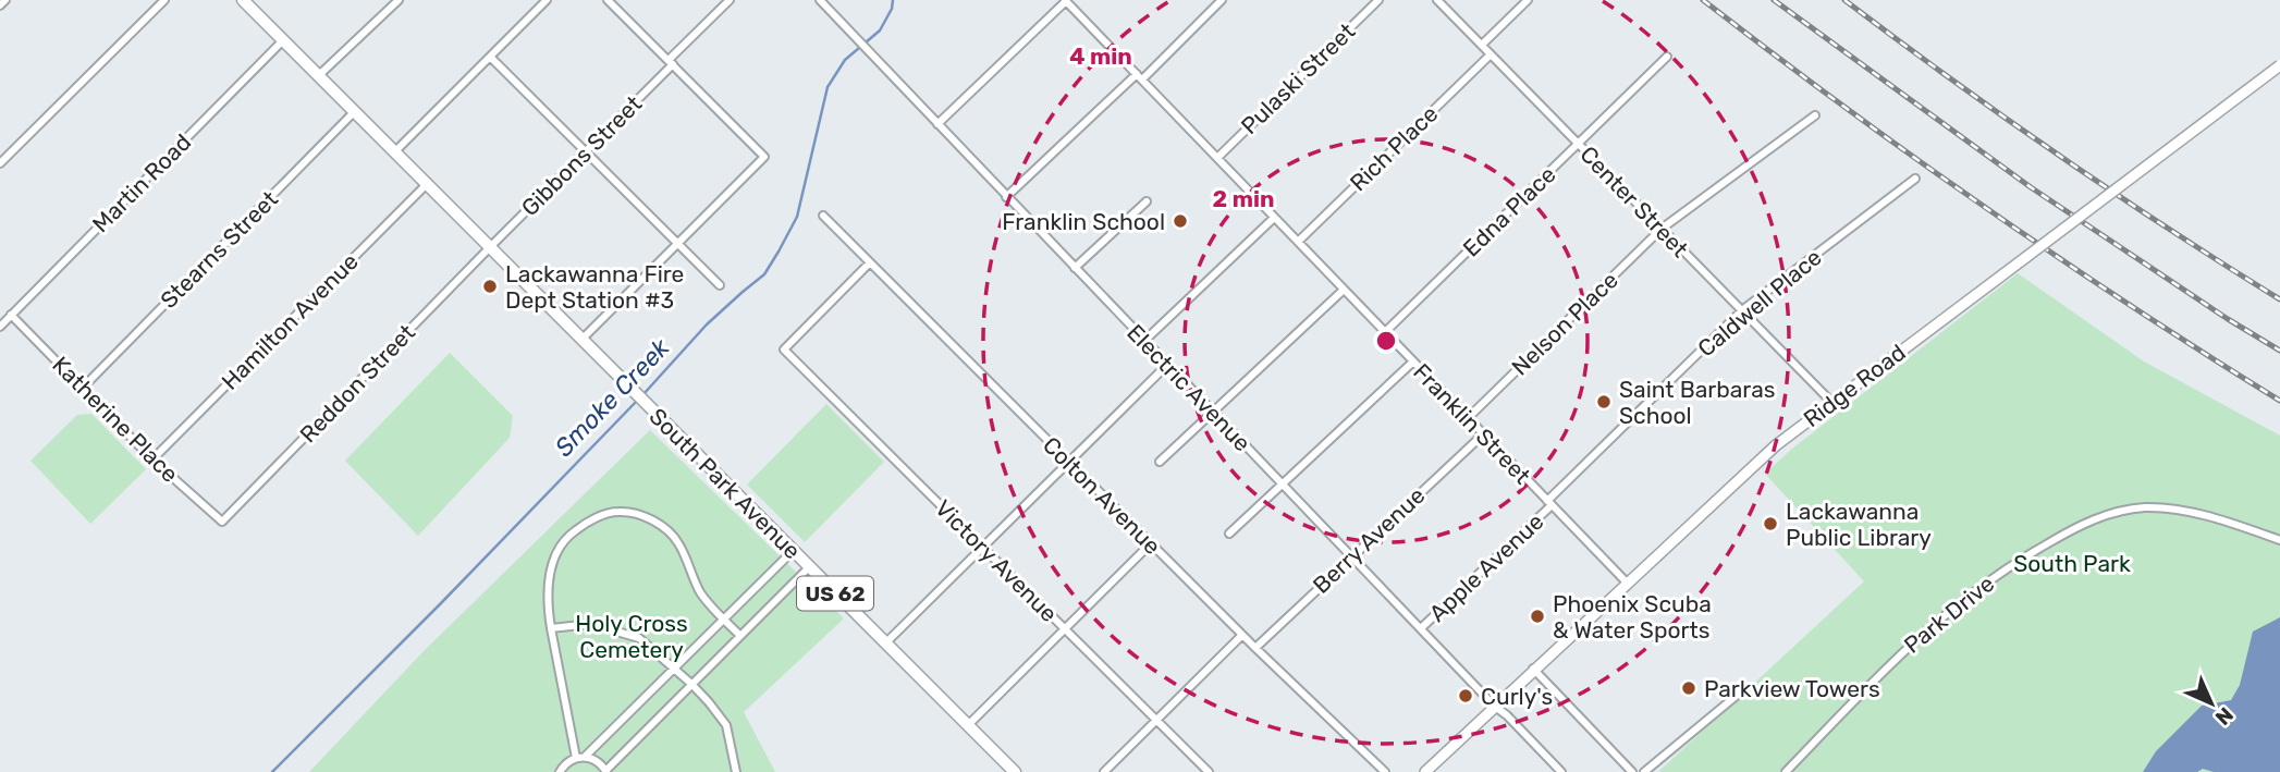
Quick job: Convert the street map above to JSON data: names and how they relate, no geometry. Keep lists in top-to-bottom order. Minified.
{"streets":{"main road":["Ridge Road","South Park Avenue","US 62"],"street":["Pulaski Street","Rich Place","Gibbons Street","Martin Road","Center Street","Edna Place","Stearns Street","Caldwell Place","Hamilton Avenue","Nelson Place","Reddon Street","Electric Avenue","Katherine Place","Franklin Street","Colton Avenue","Berry Avenue","Victory Avenue","Apple Avenue","Park Drive"]},"crossings":[["Pulaski Street","Franklin Street"],["Rich Place","Center Street"],["Rich Place","Franklin Street"],["Gibbons Street","Reddon Street"],["Gibbons Street","South Park Avenue"],["Martin Road","Katherine Place"],["Martin Road","South Park Avenue"],["Center Street","Edna Place"],["Center Street","Caldwell Place"],["Center Street","Nelson Place"],["Center Street","Ridge Road"],["Edna Place","Franklin Street"],["Stearns Street","Katherine Place"],["Stearns Street","South Park Avenue"],["Caldwell Place","Franklin Street"],["Caldwell Place","Apple Avenue"],["Hamilton Avenue","Katherine Place"],["Hamilton Avenue","South Park Avenue"],["Nelson Place","Franklin Street"],["Reddon Street","Katherine Place"],["Reddon Street","South Park Avenue"],["Ridge Road","Electric Avenue"],["Ridge Road","Franklin Street"],["Electric Avenue","Berry Avenue"],["Electric Avenue","Apple Avenue"],["Franklin Street","Berry Avenue"],["Franklin Street","Apple Avenue"],["Colton Avenue","Berry Avenue"],["Colton Avenue","Victory Avenue"]],"water":["Smoke Creek"],"parks":["South Park","Holy Cross Cemetery"],"places":["Franklin School","Lackawanna Fire Dept Station #3","Saint Barbaras School","Lackawanna Public Library","Phoenix Scuba & Water Sports","Parkview Towers","Curly's"],"north":"bottom right","rings":["4 min","2 min"]}
